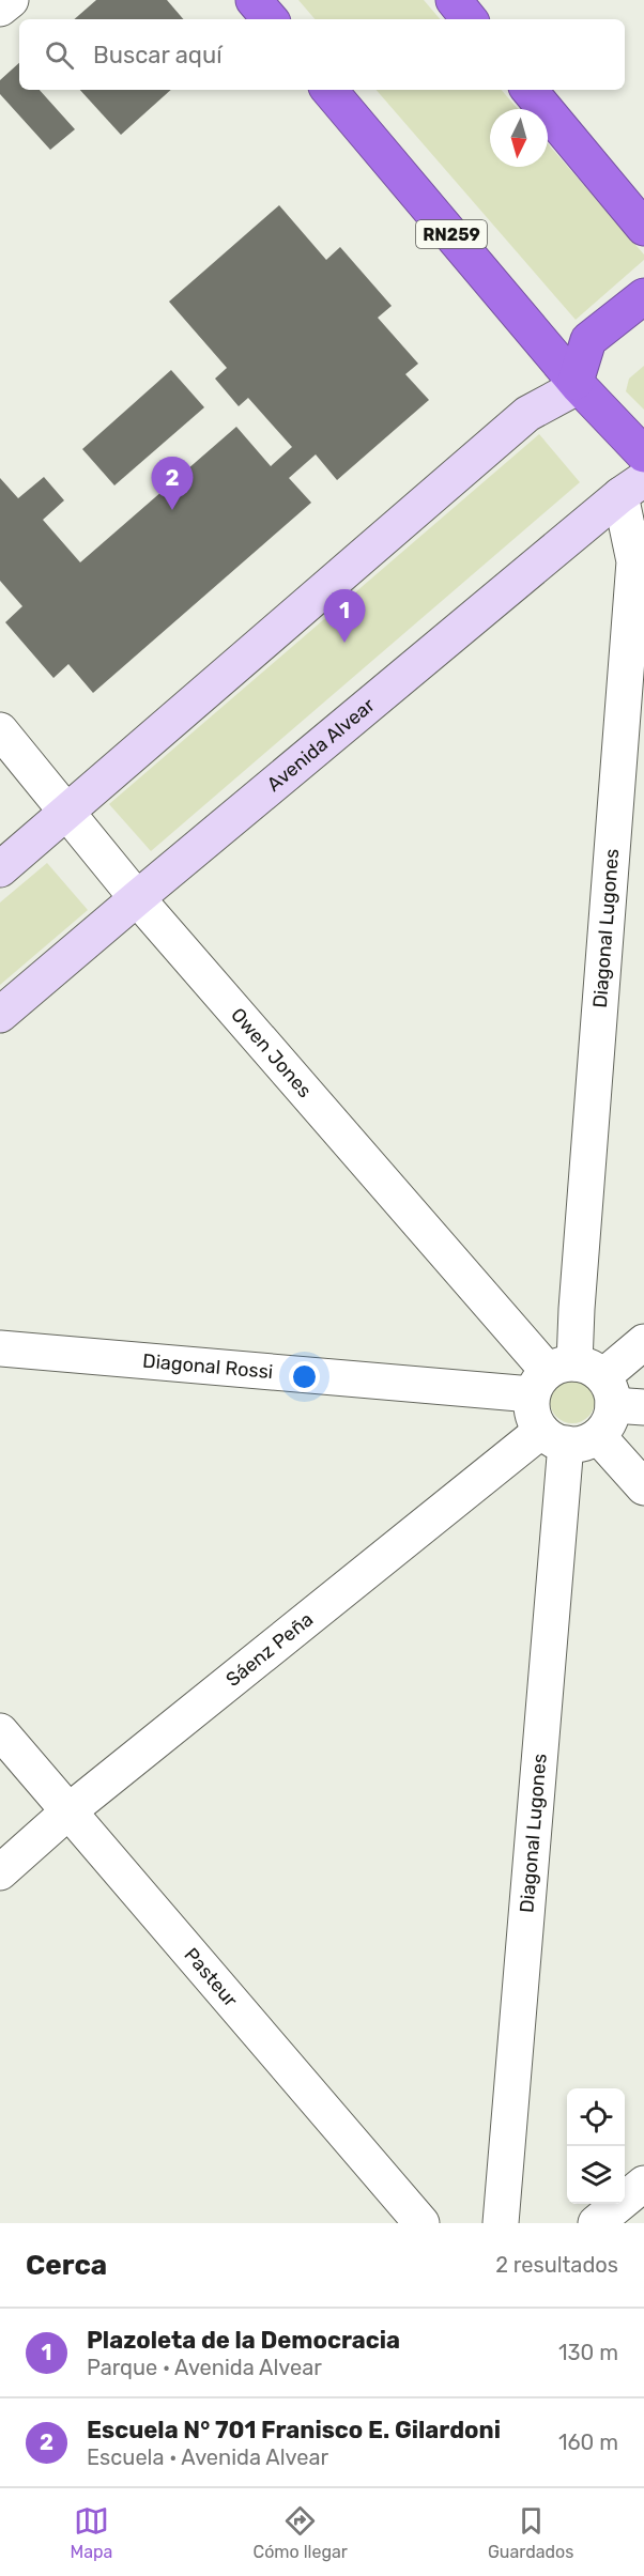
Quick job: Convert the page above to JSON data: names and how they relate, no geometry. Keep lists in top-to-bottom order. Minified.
{"streets":{"highway":["RN259"],"main road":["Avenida Alvear"],"street":["Diagonal Lugones","Owen Jones","Diagonal Rossi","Sáenz Peña","Pasteur"]},"crossings":[["Avenida Alvear","Diagonal Lugones"],["Avenida Alvear","Owen Jones"],["Diagonal Lugones","Owen Jones"],["Diagonal Lugones","Diagonal Rossi"],["Diagonal Lugones","Sáenz Peña"],["Owen Jones","Diagonal Rossi"],["Sáenz Peña","Pasteur"]],"north":"bottom","page":{"search":"Buscar aquí","pins":["2","1"],"heading":["Cerca","2 resultados"],"list":[{"mark":"1","name":"Plazoleta de la Democracia","note":"Parque · Avenida Alvear","value":"130 m"},{"mark":"2","name":"Escuela N° 701 Franisco E. Gilardoni","note":"Escuela · Avenida Alvear","value":"160 m"}],"nav":["Mapa","Cómo llegar","Guardados"]}}
